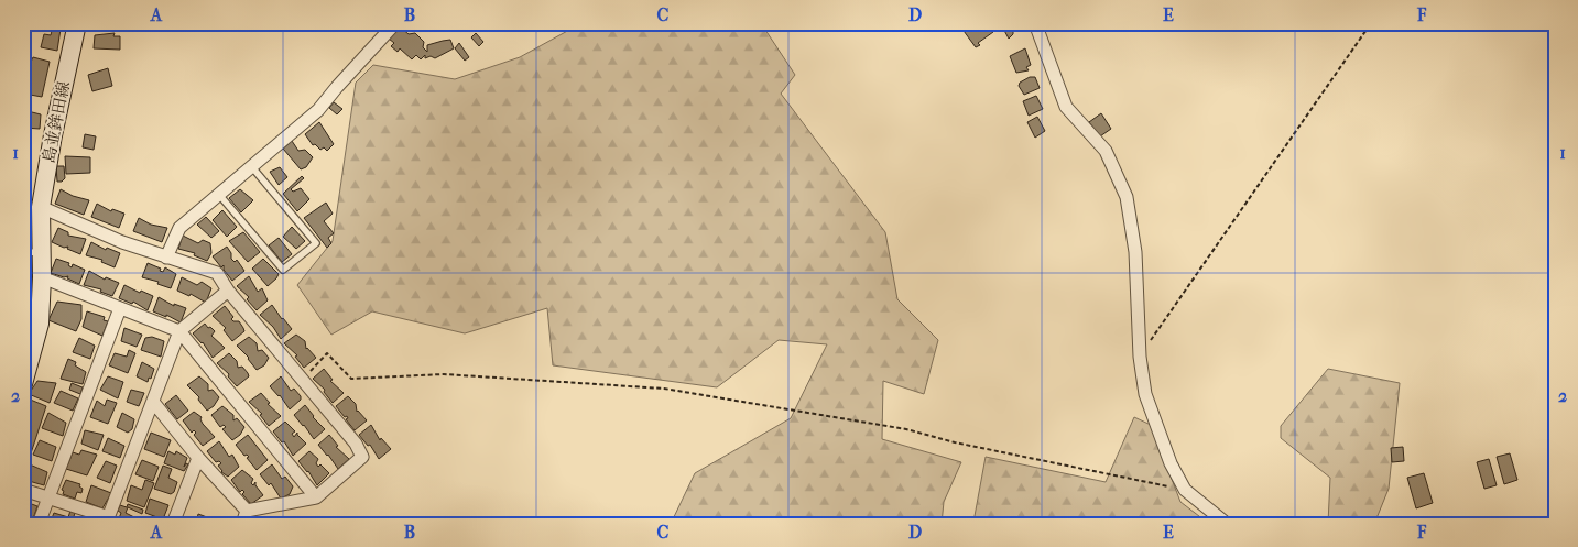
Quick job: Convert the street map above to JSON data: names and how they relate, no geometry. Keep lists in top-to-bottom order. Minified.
{"streets":{"main road":["島並鉾田線"]},"grid":{"columns":["A","B","C","D","E","F"],"rows":["1","2"]}}
